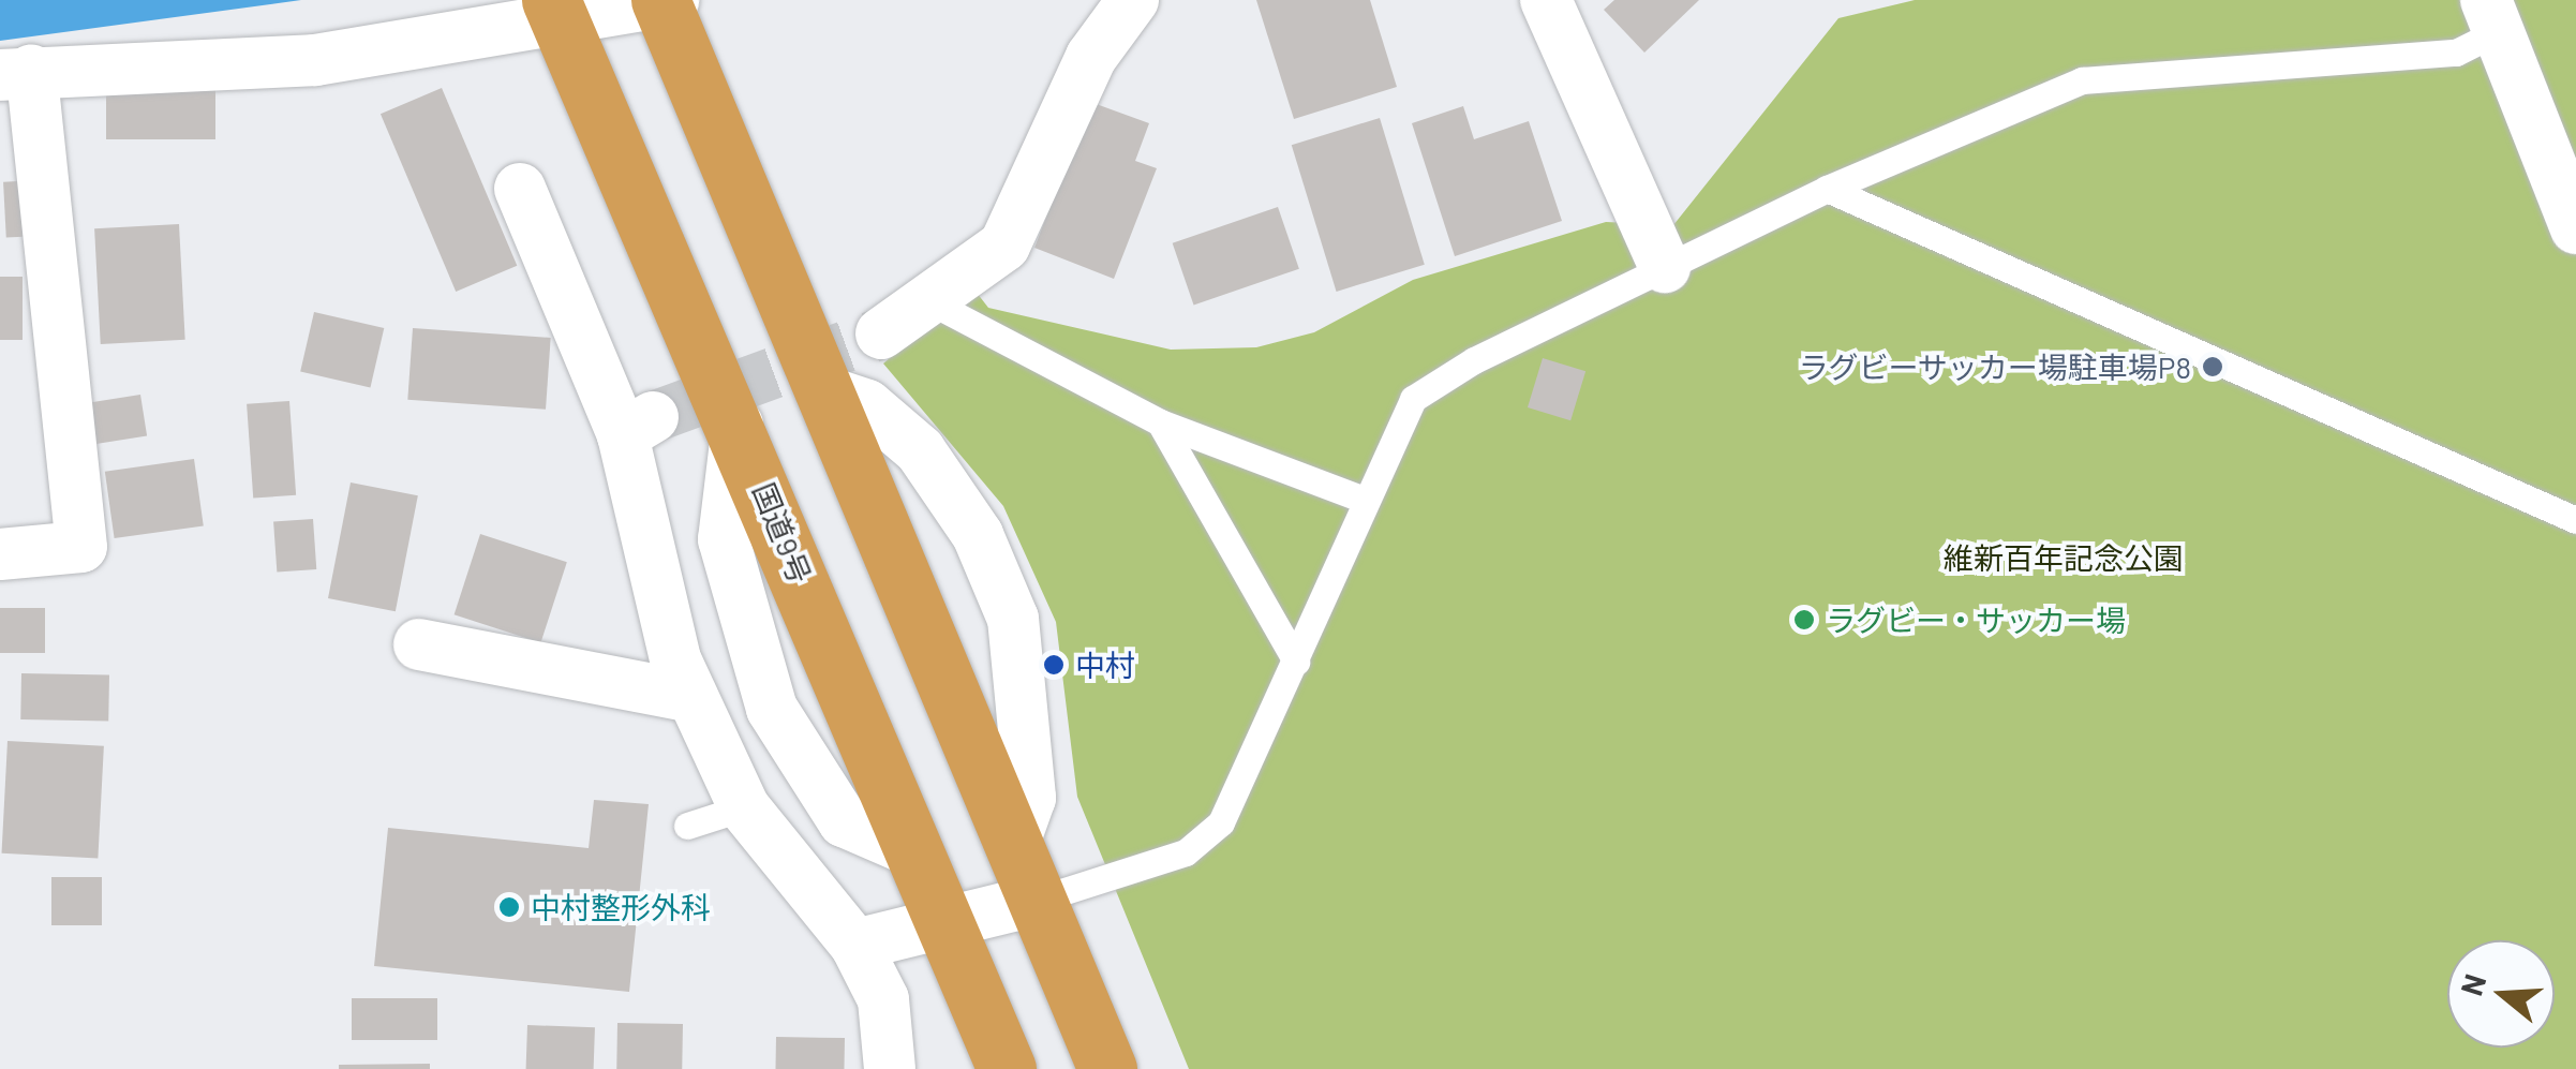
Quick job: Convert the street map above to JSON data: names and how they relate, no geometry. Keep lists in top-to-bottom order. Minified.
{"streets":{"highway":["国道9号"]},"parks":["維新百年記念公園"],"places":["ラグビーサッカー場駐車場P8","ラグビー・サッカー場","中村","中村整形外科"],"north":"left"}
